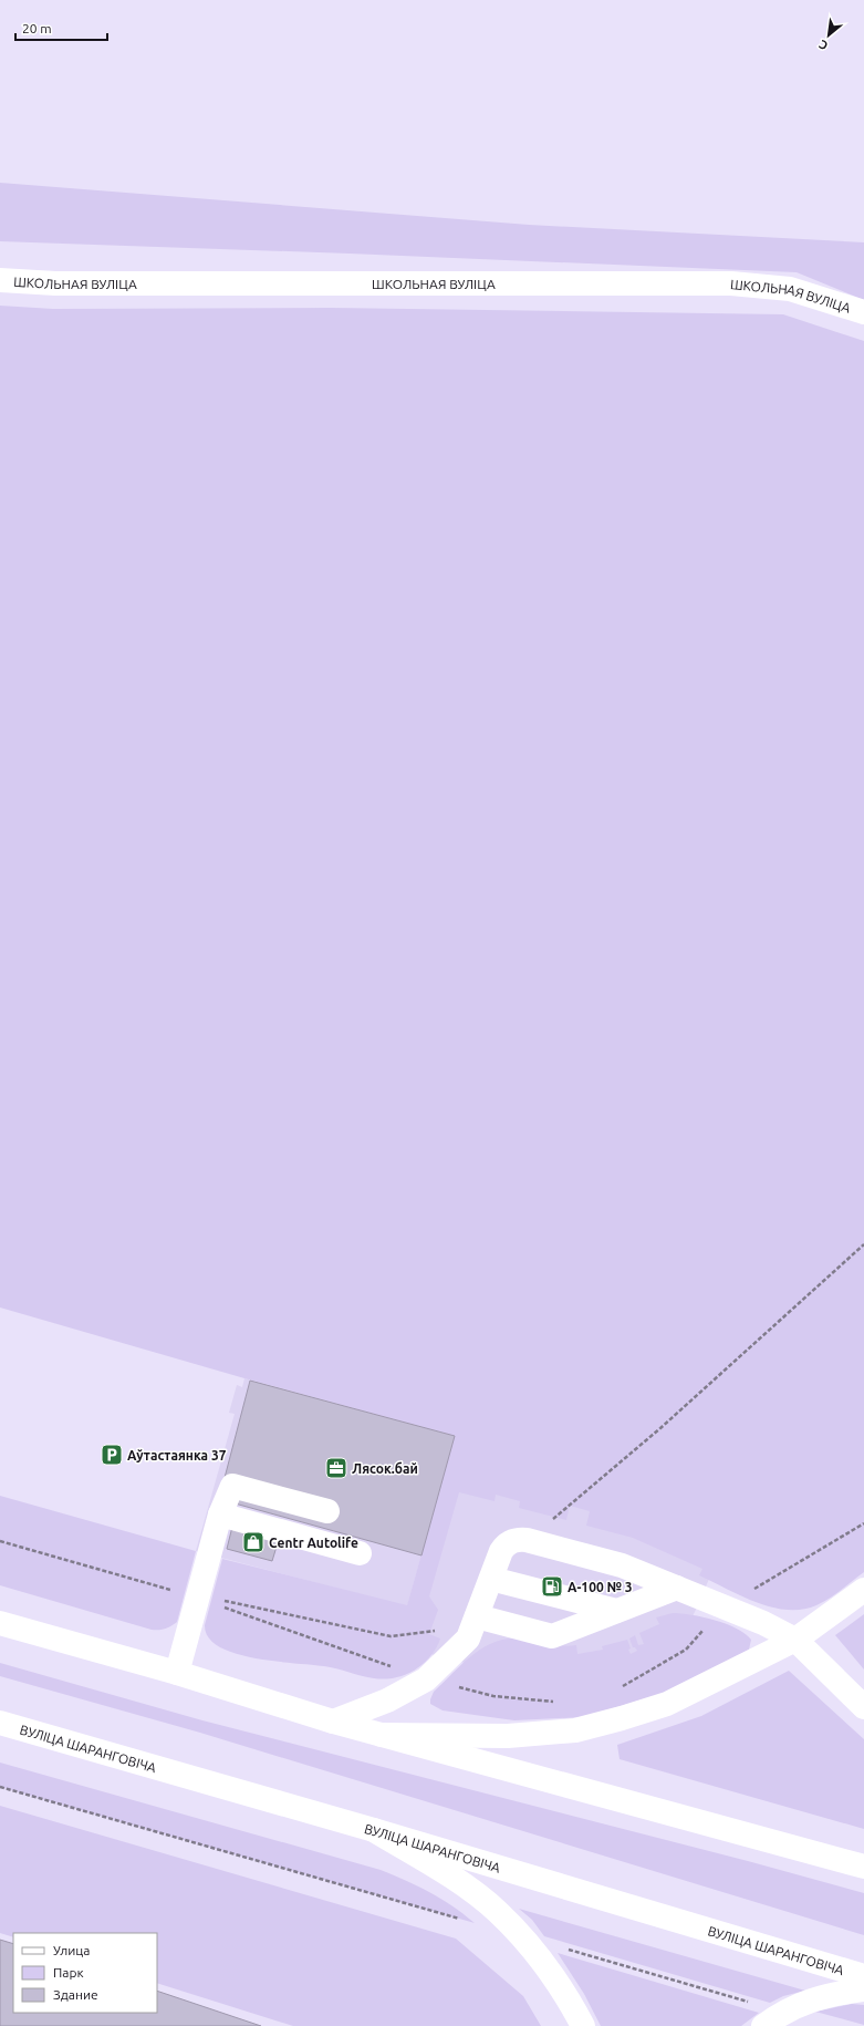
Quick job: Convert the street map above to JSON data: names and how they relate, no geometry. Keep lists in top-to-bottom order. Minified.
{"streets":{"main road":["ШКОЛЬНАЯ ВУЛІЦА","ВУЛІЦА ШАРАНГОВІЧА"]},"places":{"parking":["Аўтастаянка 37"],"office":["Лясок.бай"],"shop":["Centr Autolife"],"fuel station":["А-100 № 3"]},"legend":["Улица","Парк","Здание"],"scale_bar":"20 m","north":"bottom left"}
